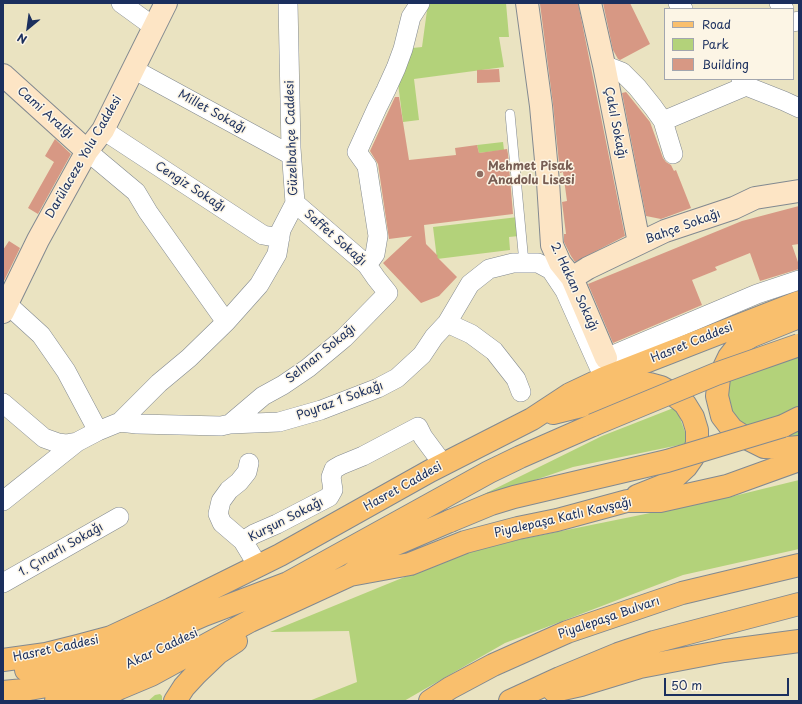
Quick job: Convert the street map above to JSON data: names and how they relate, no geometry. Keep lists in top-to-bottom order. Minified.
{"streets":{"main road":["Hasret Caddesi","Piyalepaşa Katlı Kavşağı","Piyalepaşa Bulvarı","Akar Caddesi"],"street":["Millet Sokağı","Cami Aralğı","Çakıl Sokağı","Güzelbahçe Caddesi","Darülaceze Yolu Caddesi","Cengiz Sokağı","Bahçe Sokağı","Saffet Sokağı","2. Hakan Sokağı","Selman Sokağı","Poyraz 1 Sokağı","Kurşun Sokağı","1. Çınarlı Sokağı"]},"crossings":[["Millet Sokağı","Güzelbahçe Caddesi"],["Millet Sokağı","Darülaceze Yolu Caddesi"],["Cami Aralğı","Darülaceze Yolu Caddesi"],["Çakıl Sokağı","Bahçe Sokağı"],["Güzelbahçe Caddesi","Cengiz Sokağı"],["Güzelbahçe Caddesi","Saffet Sokağı"],["Güzelbahçe Caddesi","Poyraz 1 Sokağı"],["Darülaceze Yolu Caddesi","Cengiz Sokağı"],["Bahçe Sokağı","2. Hakan Sokağı"],["Saffet Sokağı","Selman Sokağı"],["2. Hakan Sokağı","Hasret Caddesi"],["2. Hakan Sokağı","Poyraz 1 Sokağı"],["Hasret Caddesi","Poyraz 1 Sokağı"],["Hasret Caddesi","Kurşun Sokağı"],["Selman Sokağı","Poyraz 1 Sokağı"]],"places":["Mehmet Pisak Anadolu Lisesi"],"legend":["Road","Park","Building"],"scale_bar":"50 m","north":"bottom left"}
